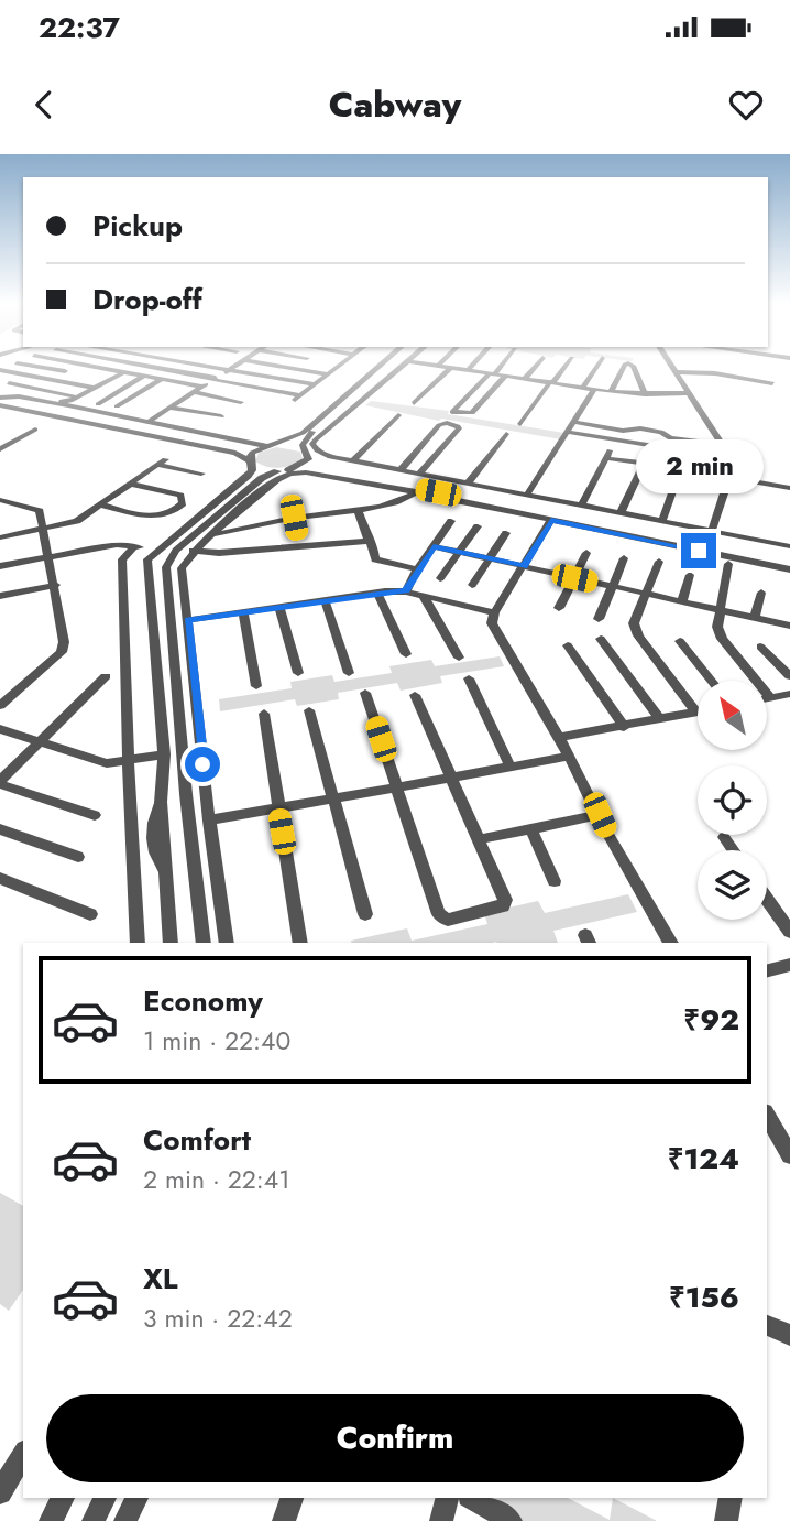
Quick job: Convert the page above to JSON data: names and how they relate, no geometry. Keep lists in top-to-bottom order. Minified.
{"north":"top left","page":{"status":"22:37","header":"Cabway","banner":["Pickup","Drop-off"],"bubble":"2 min","list":[{"name":"Economy","note":"1 min · 22:40","value":"₹92"},{"name":"Comfort","note":"2 min · 22:41","value":"₹124"},{"name":"XL","note":"3 min · 22:42","value":"₹156"}],"buttons":"Confirm"}}
